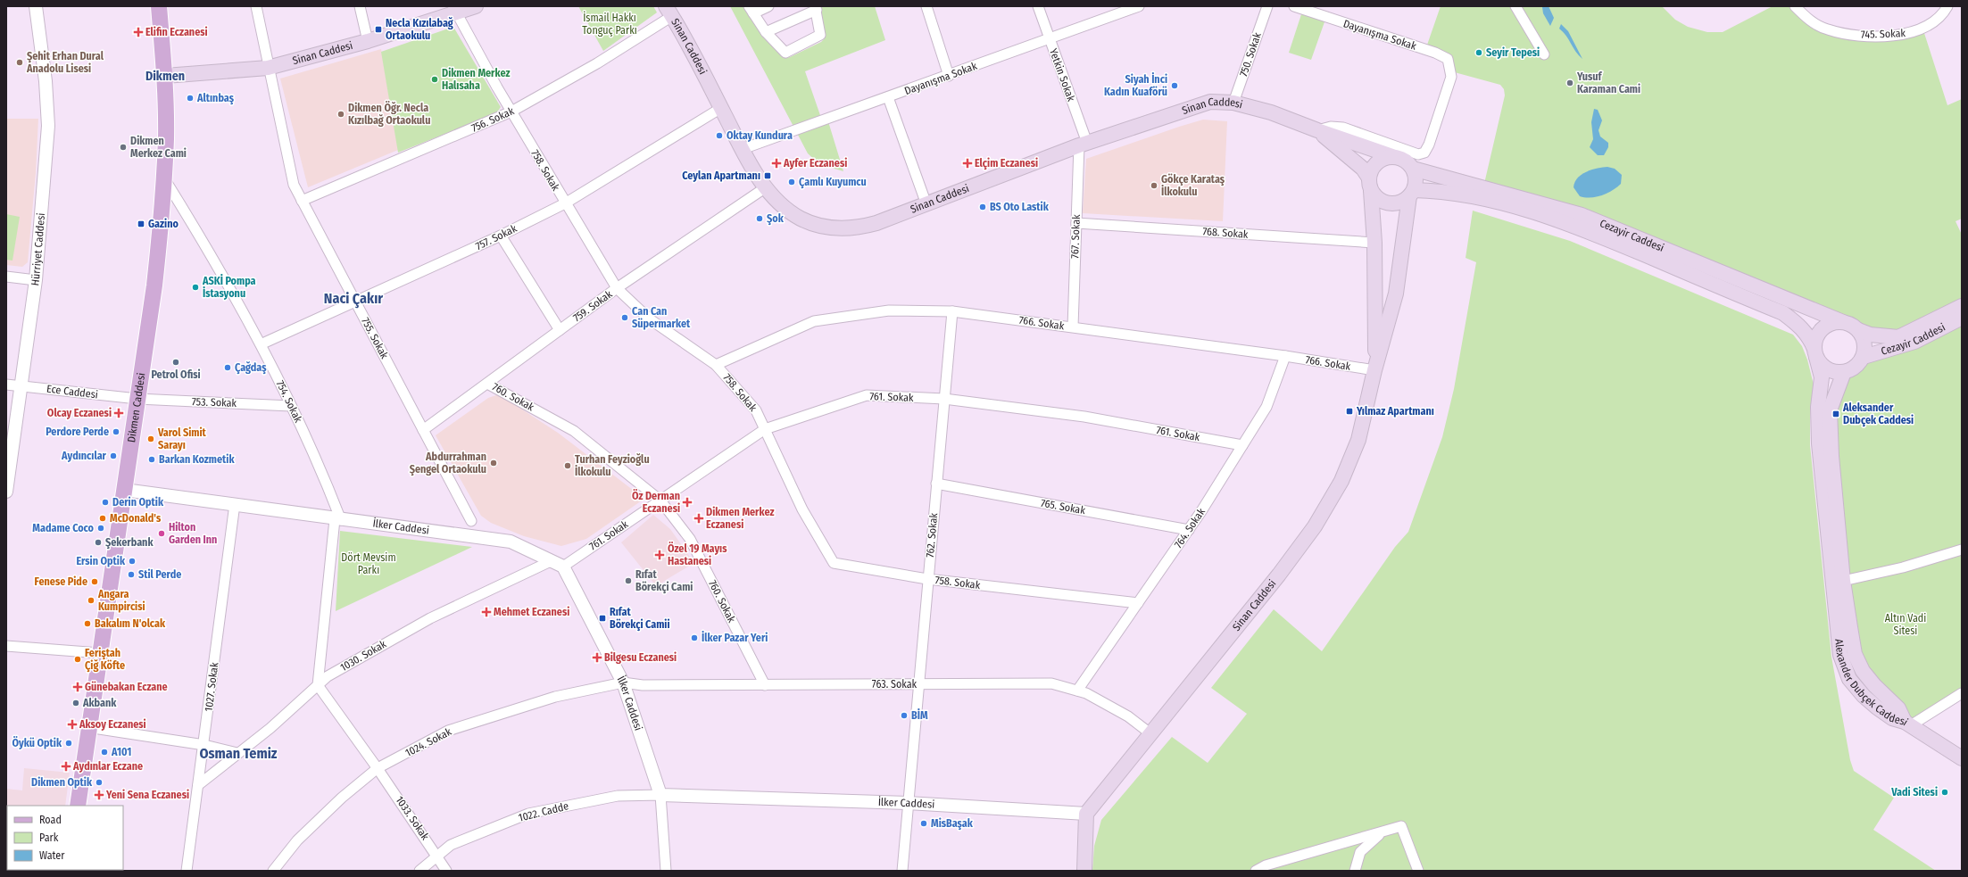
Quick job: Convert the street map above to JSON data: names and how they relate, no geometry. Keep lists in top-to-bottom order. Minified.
{"streets":{"main road":["Sinan Caddesi","Cezayir Caddesi","Dikmen Caddesi","Alexander Dubçek Caddesi"],"street":["745. Sokak","Dayanışma Sokak","750. Sokak","Yetkin Sokak","756. Sokak","758. Sokak","768. Sokak","767. Sokak","757. Sokak","Hürriyet Caddesi","759. Sokak","766. Sokak","755. Sokak","Ece Caddesi","760. Sokak","761. Sokak","754. Sokak","753. Sokak","765. Sokak","İlker Caddesi","764. Sokak","762. Sokak","1030. Sokak","763. Sokak","1027. Sokak","1024. Sokak","1022. Cadde","1033. Sokak"]},"crossings":[["Dayanışma Sokak","Sinan Caddesi"],["Dayanışma Sokak","Yetkin Sokak"],["Sinan Caddesi","750. Sokak"],["Sinan Caddesi","Yetkin Sokak"],["Sinan Caddesi","756. Sokak"],["Sinan Caddesi","758. Sokak"],["Sinan Caddesi","768. Sokak"],["Sinan Caddesi","Cezayir Caddesi"],["Sinan Caddesi","767. Sokak"],["Sinan Caddesi","757. Sokak"],["Sinan Caddesi","759. Sokak"],["Sinan Caddesi","766. Sokak"],["Sinan Caddesi","755. Sokak"],["Sinan Caddesi","Dikmen Caddesi"],["Sinan Caddesi","İlker Caddesi"],["Sinan Caddesi","763. Sokak"],["Yetkin Sokak","767. Sokak"],["756. Sokak","758. Sokak"],["756. Sokak","755. Sokak"],["758. Sokak","757. Sokak"],["758. Sokak","759. Sokak"],["758. Sokak","766. Sokak"],["758. Sokak","761. Sokak"],["758. Sokak","764. Sokak"],["758. Sokak","762. Sokak"],["768. Sokak","767. Sokak"],["Cezayir Caddesi","Alexander Dubçek Caddesi"],["767. Sokak","766. Sokak"],["757. Sokak","755. Sokak"],["757. Sokak","754. Sokak"],["Hürriyet Caddesi","Ece Caddesi"],["759. Sokak","755. Sokak"],["759. Sokak","760. Sokak"],["766. Sokak","764. Sokak"],["766. Sokak","762. Sokak"],["Ece Caddesi","753. Sokak"],["Ece Caddesi","Dikmen Caddesi"],["760. Sokak","761. Sokak"],["760. Sokak","763. Sokak"],["761. Sokak","İlker Caddesi"],["761. Sokak","764. Sokak"],["761. Sokak","762. Sokak"],["754. Sokak","753. Sokak"],["754. Sokak","Dikmen Caddesi"],["754. Sokak","İlker Caddesi"],["753. Sokak","Dikmen Caddesi"],["Dikmen Caddesi","İlker Caddesi"],["765. Sokak","764. Sokak"],["765. Sokak","762. Sokak"],["İlker Caddesi","762. Sokak"],["İlker Caddesi","1030. Sokak"],["İlker Caddesi","763. Sokak"],["İlker Caddesi","1027. Sokak"],["İlker Caddesi","1024. Sokak"],["İlker Caddesi","1022. Cadde"],["764. Sokak","763. Sokak"],["762. Sokak","763. Sokak"],["1030. Sokak","1027. Sokak"],["1030. Sokak","1033. Sokak"],["763. Sokak","1024. Sokak"],["1024. Sokak","1033. Sokak"],["1022. Cadde","1033. Sokak"]],"districts":["Dikmen","Naci Çakır","Osman Temiz"],"parks":["İsmail Hakkı Tonguç Parkı","Dört Mevsim Parkı","Altın Vadi Sitesi"],"places":{"transit":["Necla Kızılabağ Ortaokulu","Ceylan Apartmanı","Gazino","Yılmaz Apartmanı","Aleksander Dubçek Caddesi","Rıfat Börekçi Camii"],"health":["Elifin Eczanesi","Ayfer Eczanesi","Elçim Eczanesi","Olcay Eczanesi","Öz Derman Eczanesi","Dikmen Merkez Eczanesi","Özel 19 Mayıs Hastanesi","Mehmet Eczanesi","Bilgesu Eczanesi","Günebakan Eczane","Aksoy Eczanesi","Aydınlar Eczane","Yeni Sena Eczanesi"],"other":["Seyir Tepesi","Şehit Erhan Dural Anadolu Lisesi","Dikmen Merkez Halısaha","Yusuf Karaman Cami","Siyah İnci Kadın Kuaförü","Altınbaş","Dikmen Öğr. Necla Kızılbağ Ortaokulu","Oktay Kundura","Dikmen Merkez Cami","Çamlı Kuyumcu","Gökçe Karataş İlkokulu","BS Oto Lastik","Şok","ASKİ Pompa İstasyonu","Can Can Süpermarket","Petrol Ofisi","Çağdaş","Perdore Perde","Varol Simit Sarayı","Aydıncılar","Barkan Kozmetik","Abdurrahman Şengel Ortaokulu","Turhan Feyzioğlu İlkokulu","Derin Optik","McDonald's","Madame Coco","Hilton Garden Inn","Şekerbank","Ersin Optik","Stil Perde","Rıfat Börekçi Cami","Fenese Pide","Angara Kumpircisi","Bakalım N'olcak","İlker Pazar Yeri","Feriştah Çiğ Köfte","Akbank","BİM","Öykü Optik","A101","Dikmen Optik","Vadi Sitesi","MisBaşak"]},"legend":["Road","Park","Water"]}
